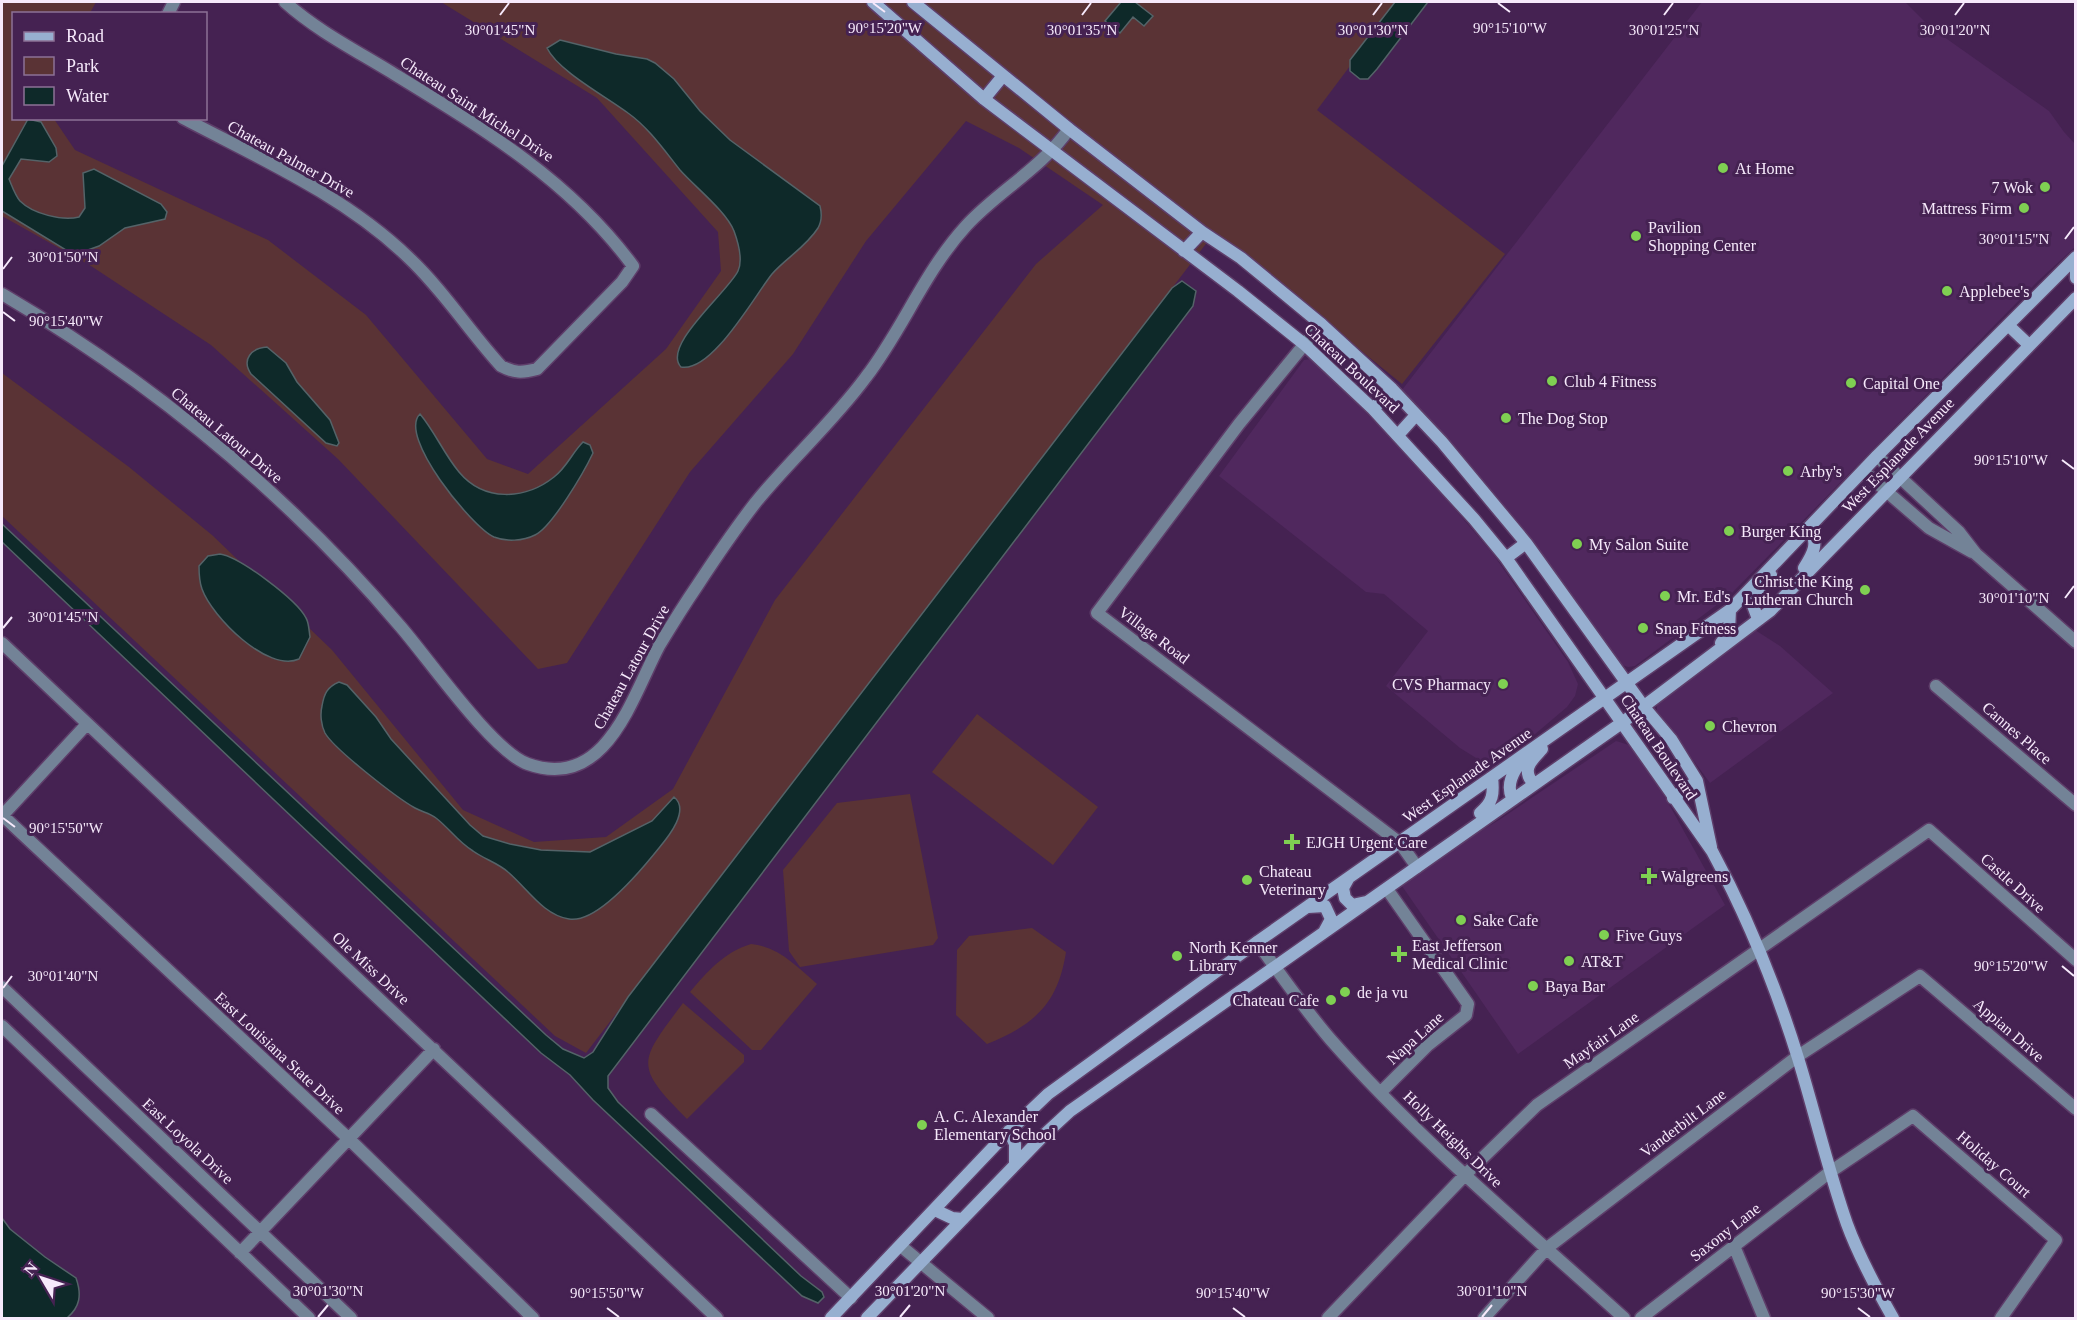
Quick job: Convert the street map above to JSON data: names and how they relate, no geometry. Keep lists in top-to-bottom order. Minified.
{"streets":{"main road":["Chateau Boulevard","West Esplanade Avenue"],"street":["Chateau Saint Michel Drive","Chateau Palmer Drive","Chateau Latour Drive","Village Road","Cannes Place","Castle Drive","Ole Miss Drive","Appian Drive","Napa Lane","Mayfair Lane","East Louisiana State Drive","Vanderbilt Lane","Holly Heights Drive","East Loyola Drive","Holiday Court","Saxony Lane"]},"crossings":[["Chateau Saint Michel Drive","Chateau Palmer Drive"],["Chateau Boulevard","Chateau Latour Drive"],["Chateau Boulevard","West Esplanade Avenue"],["Chateau Boulevard","Village Road"],["Chateau Boulevard","Mayfair Lane"],["Chateau Boulevard","Vanderbilt Lane"],["Chateau Boulevard","Holiday Court"],["Chateau Boulevard","Saxony Lane"],["West Esplanade Avenue","Village Road"],["West Esplanade Avenue","Napa Lane"],["West Esplanade Avenue","Holly Heights Drive"],["Castle Drive","Mayfair Lane"],["Appian Drive","Vanderbilt Lane"],["Napa Lane","Holly Heights Drive"],["Mayfair Lane","Holly Heights Drive"],["Vanderbilt Lane","Holly Heights Drive"],["Holiday Court","Saxony Lane"]],"places":{"other":["At Home","7 Wok","Mattress Firm","Pavilion Shopping Center","Applebee's","Club 4 Fitness","Capital One","The Dog Stop","Arby's","Burger King","My Salon Suite","Christ the King Lutheran Church","Mr. Ed's","Snap Fitness","CVS Pharmacy","Chevron","Chateau Veterinary","Sake Cafe","Five Guys","North Kenner Library","AT&T","Baya Bar","de ja vu","Chateau Cafe","A. C. Alexander Elementary School"],"health":["EJGH Urgent Care","Walgreens","East Jefferson Medical Clinic"]},"legend":["Road","Park","Water"],"north":"top left","coordinates":["90°15'20\"W","90°15'10\"W","30°01'45\"N","30°01'35\"N","30°01'30\"N","30°01'25\"N","30°01'20\"N","30°01'15\"N","30°01'50\"N","90°15'40\"W","30°01'10\"N","90°15'50\"W","30°01'40\"N","90°15'30\"W"]}
